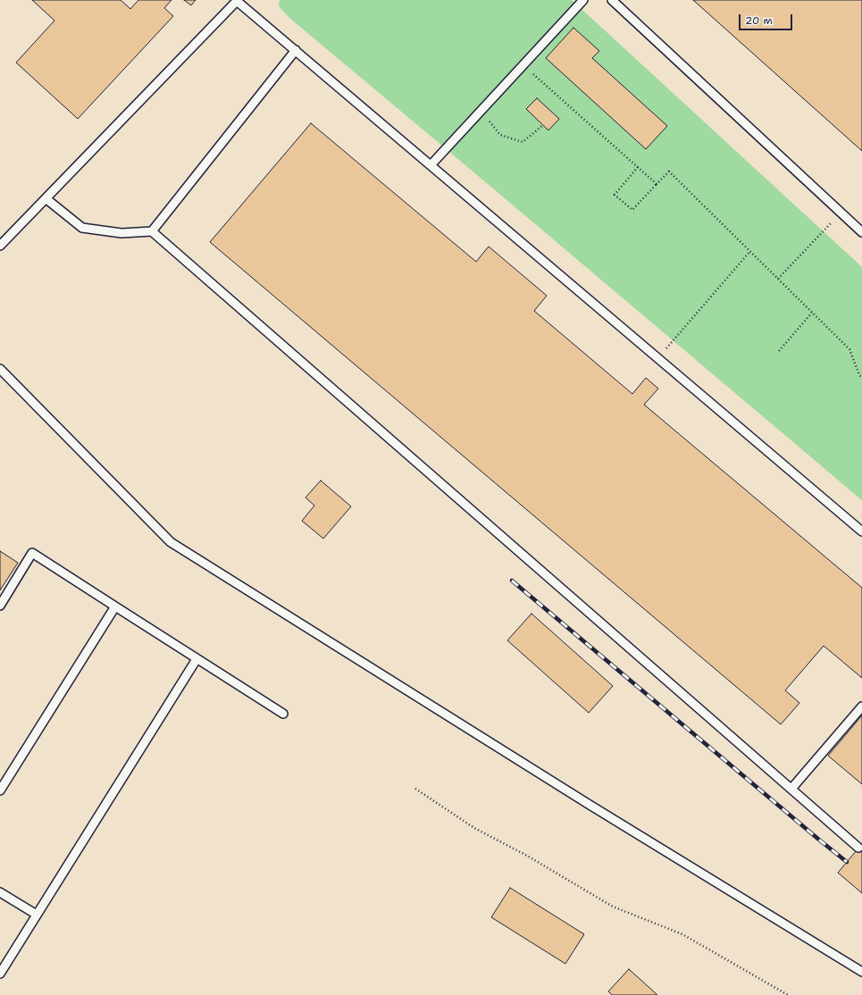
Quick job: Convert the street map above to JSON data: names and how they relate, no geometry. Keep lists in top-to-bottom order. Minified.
{"scale_bar":"20 m"}
